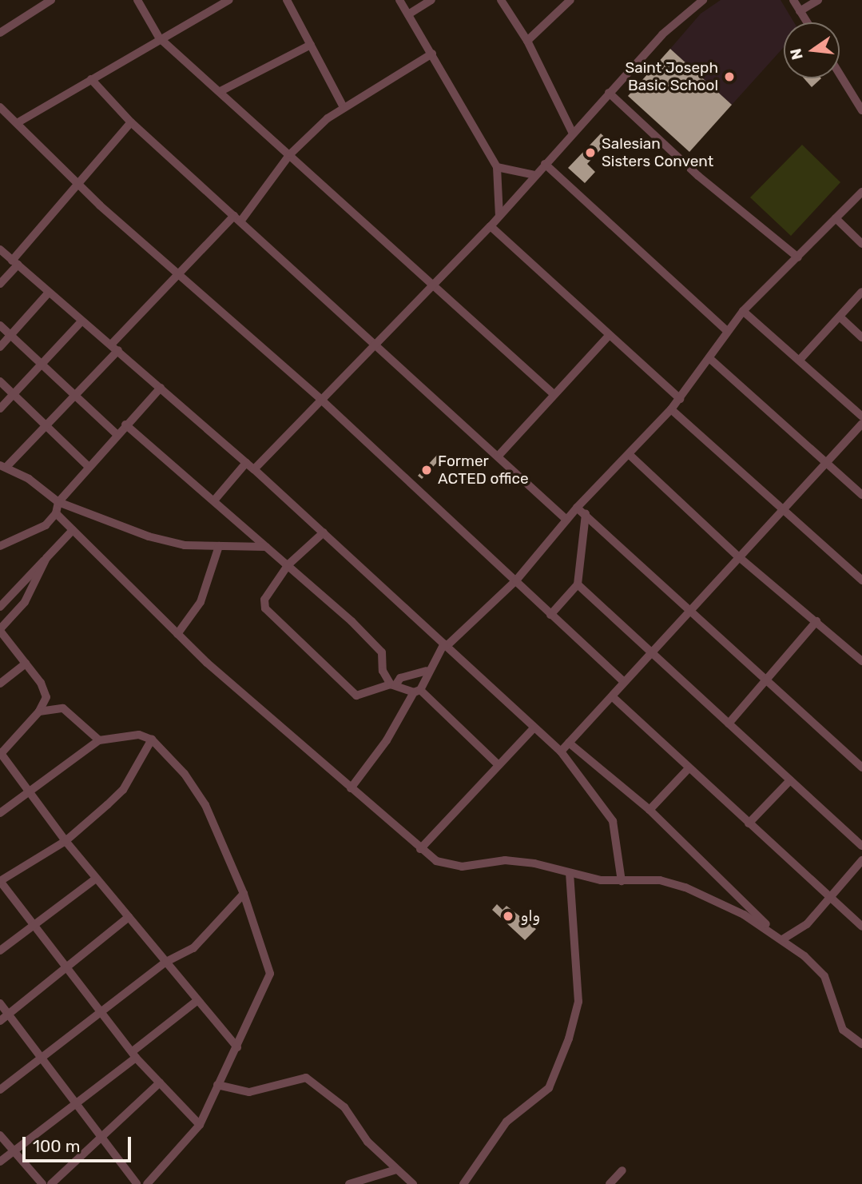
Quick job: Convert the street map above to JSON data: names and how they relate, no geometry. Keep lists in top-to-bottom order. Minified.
{"places":["Saint Joseph Basic School","Salesian Sisters Convent","Former ACTED office","واو"],"scale_bar":"100 m","north":"left"}
